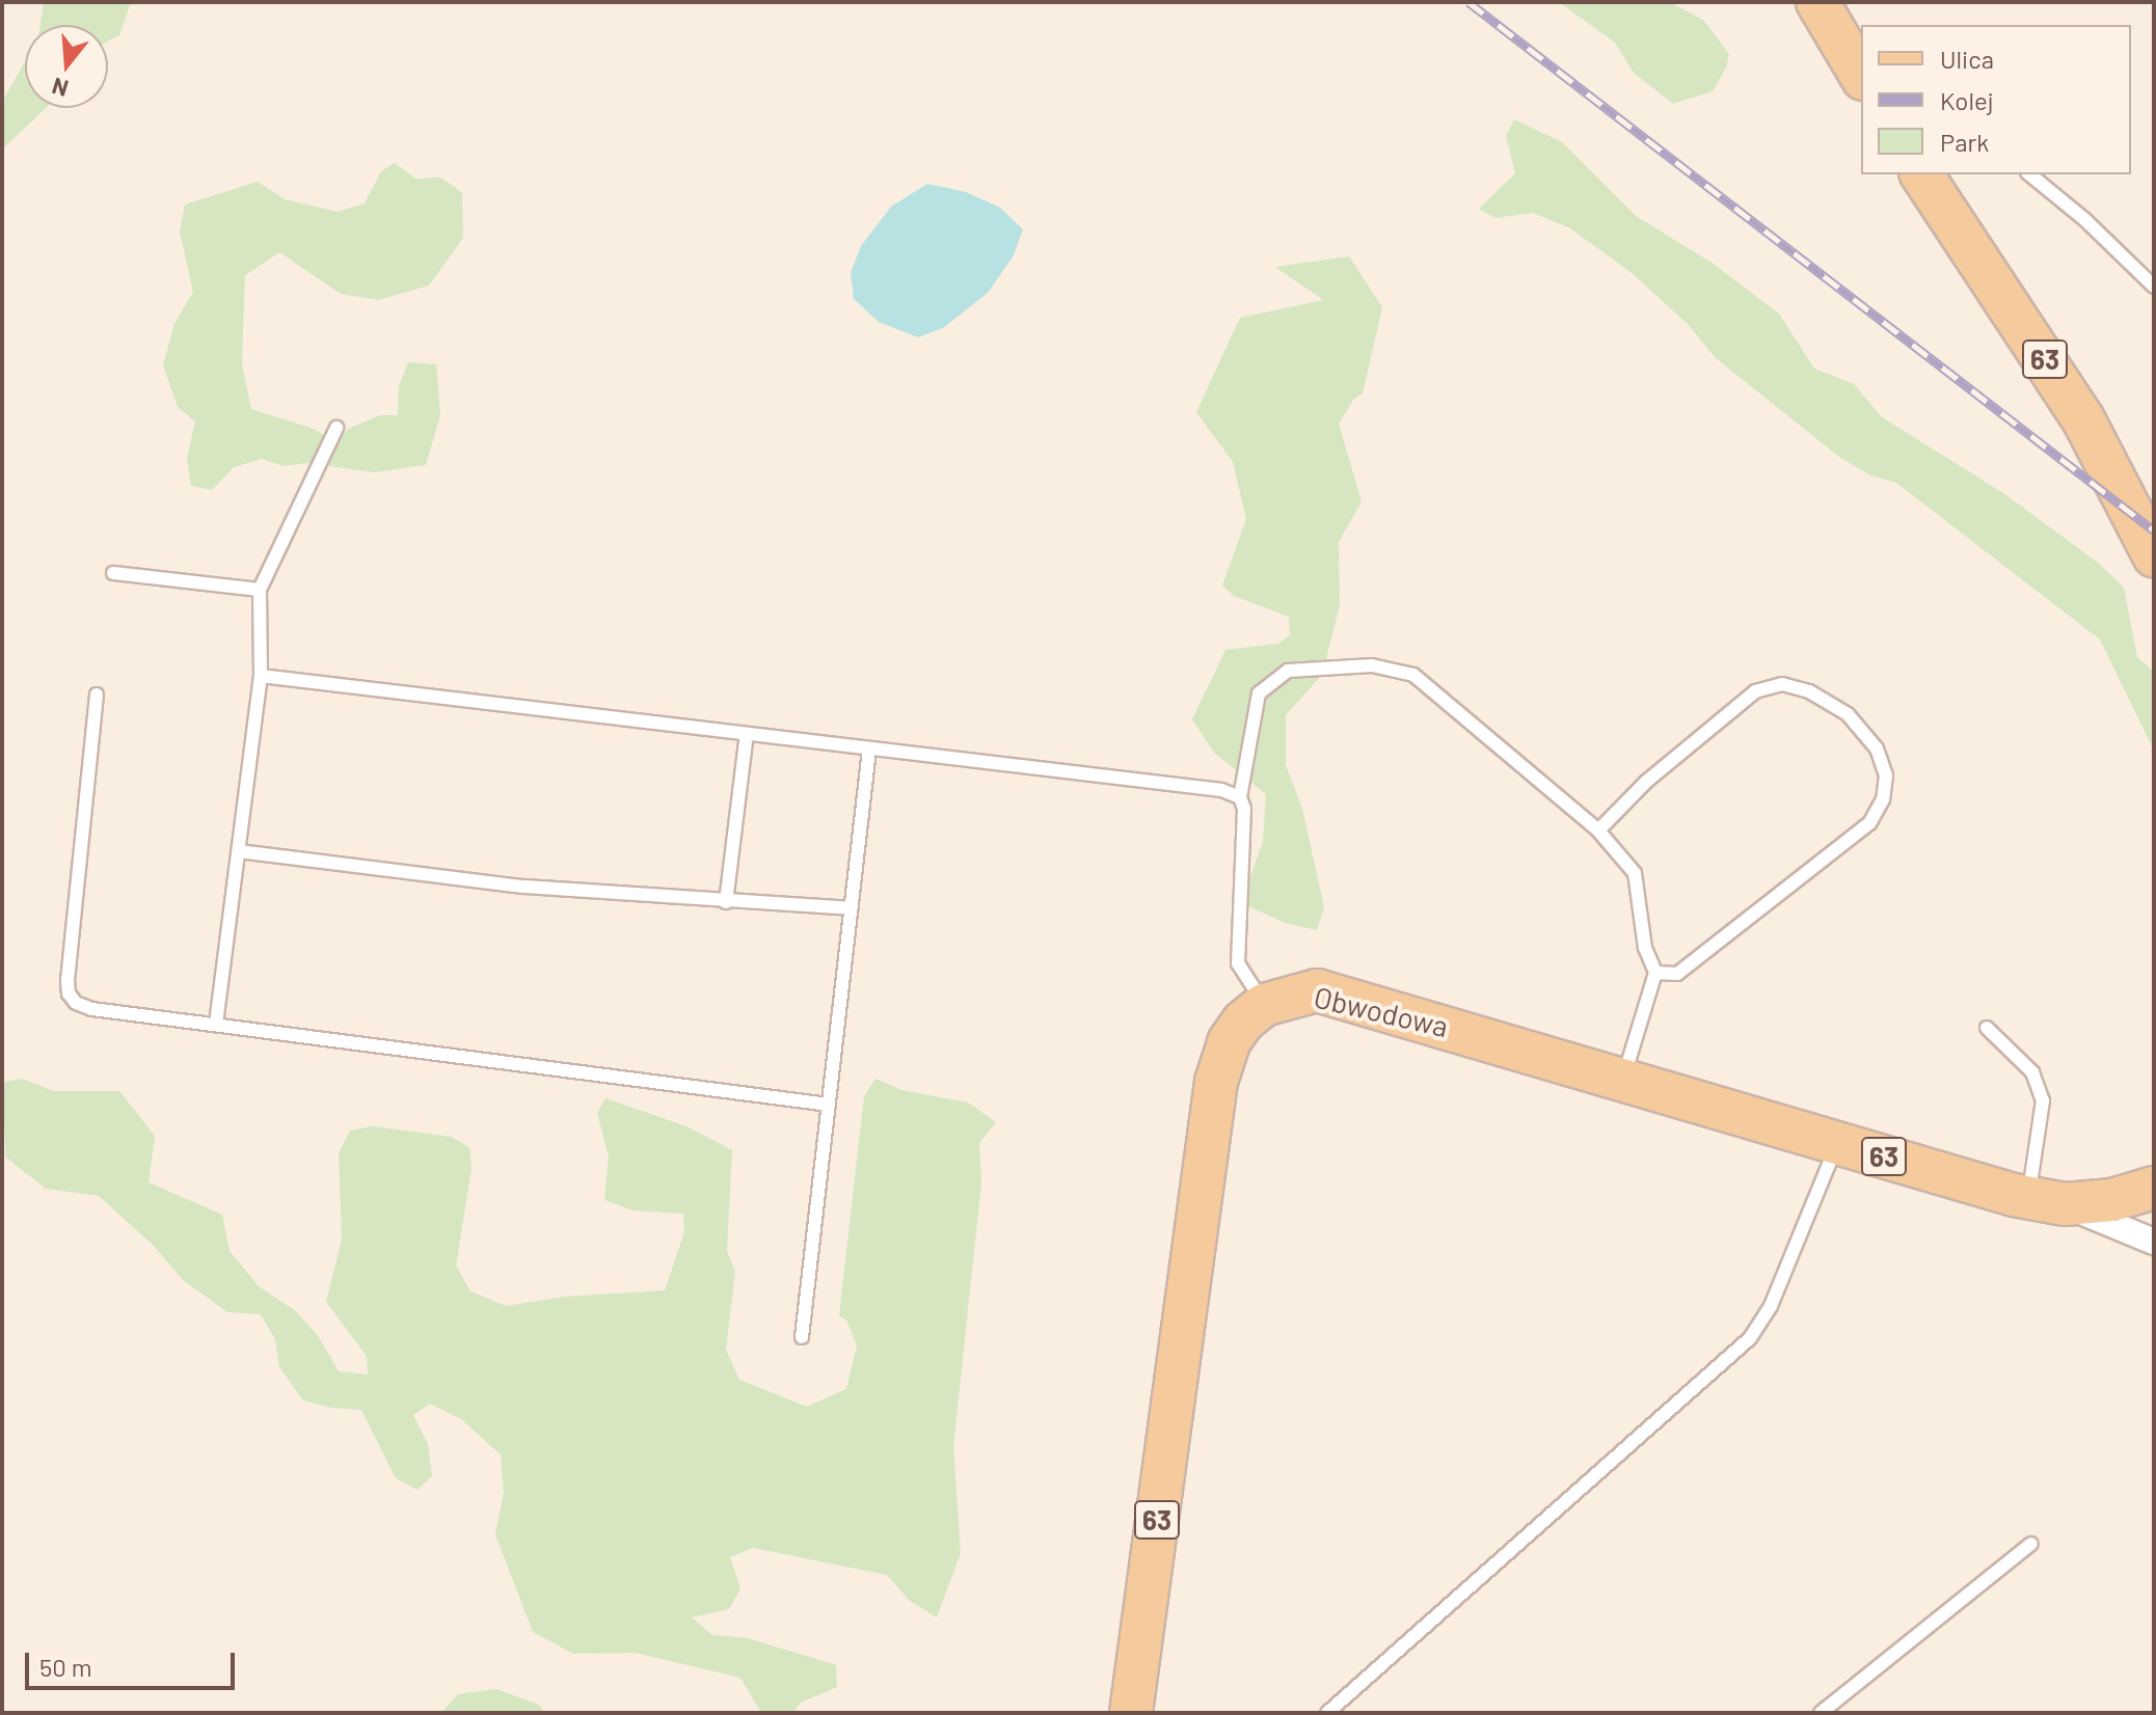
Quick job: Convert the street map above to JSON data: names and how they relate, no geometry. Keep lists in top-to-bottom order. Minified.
{"streets":{"main road":["63","Obwodowa"]},"legend":["Ulica","Kolej","Park"],"scale_bar":"50 m","north":"bottom"}
